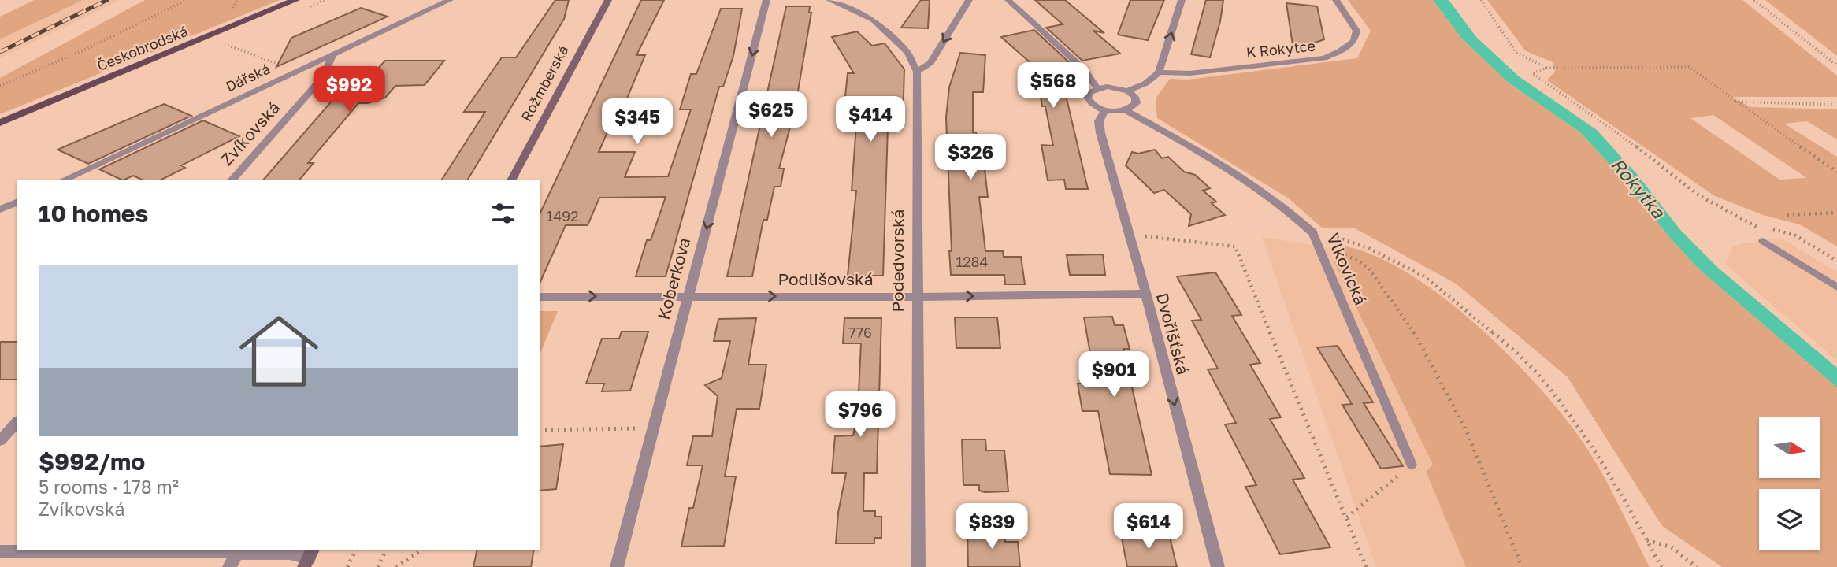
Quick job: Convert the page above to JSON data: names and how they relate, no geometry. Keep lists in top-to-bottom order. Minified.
{"streets":{"main road":["Českobrodská"],"street":["K Rokytce","Dářská","Rožmberská","Zvíkovská","Podedvorská","Vlkovická","Koberkova","Podlišovská","Dvořišťská"]},"crossings":[["Dářská","Zvíkovská"],["Podedvorská","Podlišovská"],["Koberkova","Podlišovská"],["Podlišovská","Dvořišťská"]],"one_way":["Koberkova","Podlišovská","Dvořišťská"],"water":["Rokytka"],"house_numbers":["1492","1284","776"],"north":"right","page":{"price":["$568","$992","$625","$414","$345","$326","$901","$796","$839","$614"],"heading":"10 homes","list":[{"name":"$992/mo","note":"5 rooms · 178 m² · Zvíkovská"}]}}
